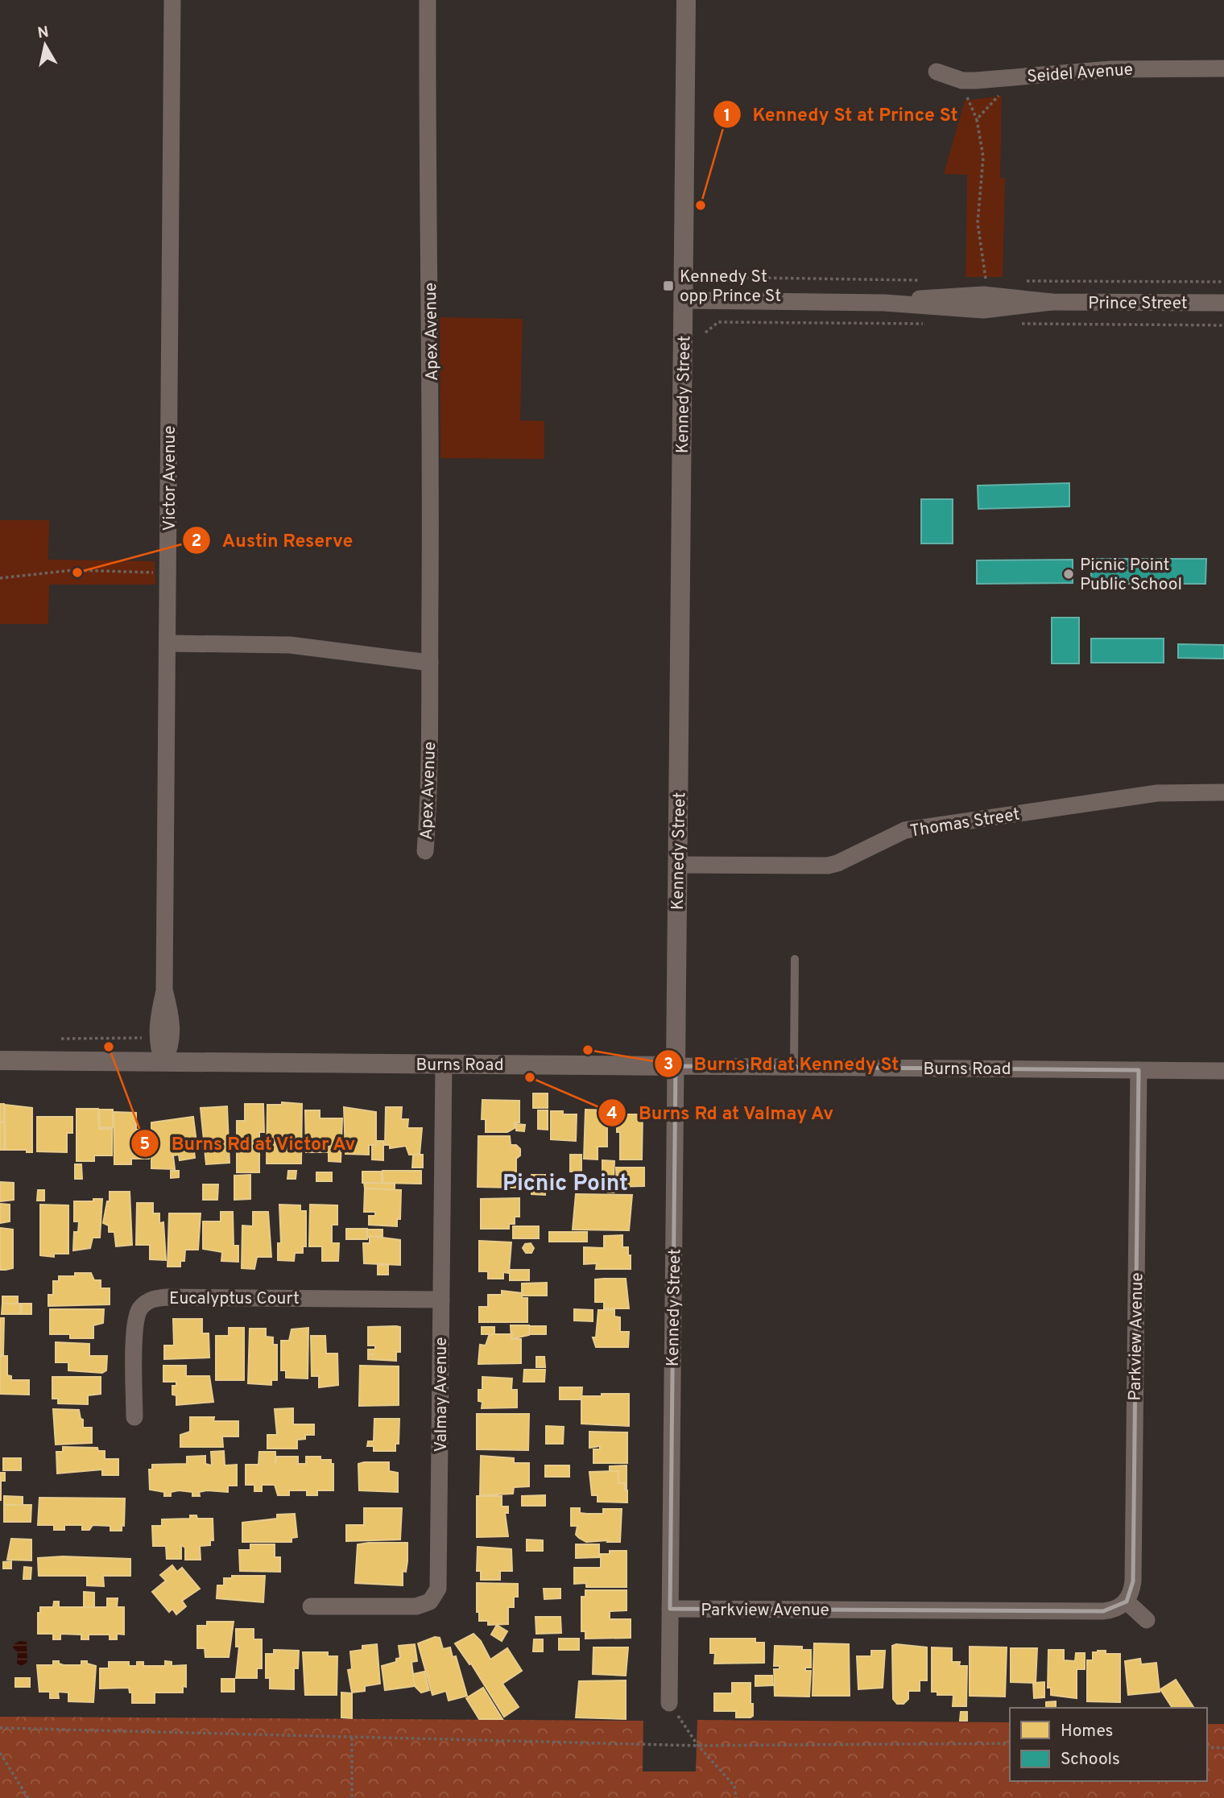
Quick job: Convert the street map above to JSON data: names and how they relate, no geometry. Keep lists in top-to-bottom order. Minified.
{"streets":{"street":["Seidel Avenue","Prince Street","Apex Avenue","Kennedy Street","Victor Avenue","Thomas Street","Burns Road","Eucalyptus Court","Parkview Avenue","Valmay Avenue"]},"crossings":[["Prince Street","Kennedy Street"],["Kennedy Street","Thomas Street"],["Kennedy Street","Burns Road"],["Kennedy Street","Parkview Avenue"],["Victor Avenue","Burns Road"],["Burns Road","Parkview Avenue"],["Burns Road","Valmay Avenue"],["Eucalyptus Court","Valmay Avenue"]],"districts":["Picnic Point"],"places":{"other":["Kennedy St at Prince St","Austin Reserve","Picnic Point Public School","Burns Rd at Victor Av","Burns Rd at Kennedy St","Burns Rd at Valmay Av"],"transit":["Kennedy St opp Prince St"]},"legend":["Homes","Schools"],"north":"top"}
